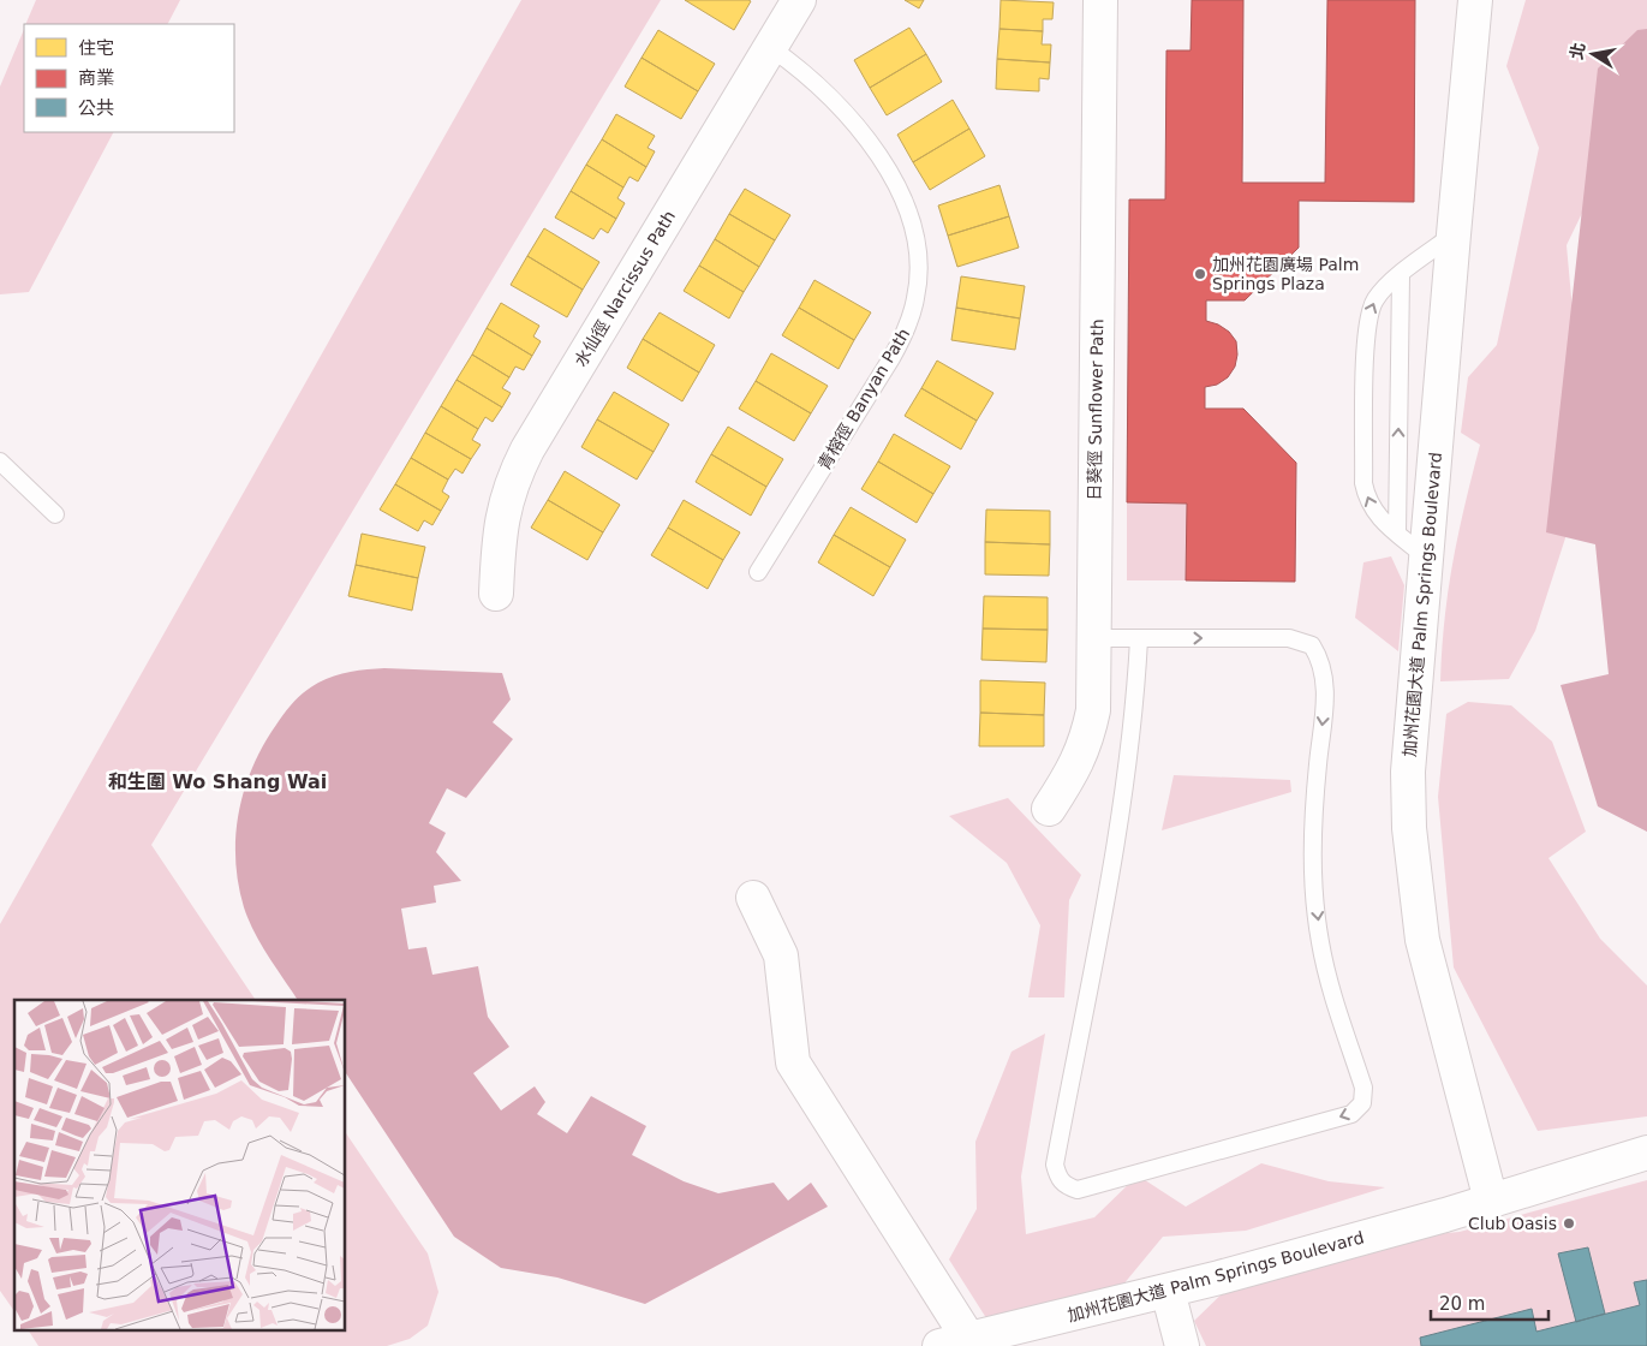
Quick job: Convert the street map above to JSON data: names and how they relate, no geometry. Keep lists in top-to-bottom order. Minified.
{"streets":{"street":["水仙徑 Narcissus Path","日葵徑 Sunflower Path","加州花園大道 Palm Springs Boulevard"],"lane":["青榕徑 Banyan Path"]},"crossings":[["水仙徑 Narcissus Path","青榕徑 Banyan Path"]],"districts":["和生圍 Wo Shang Wai"],"places":["加州花園廣場 Palm Springs Plaza","Club Oasis"],"legend":["住宅","商業","公共"],"scale_bar":"20 m","north":"left"}
